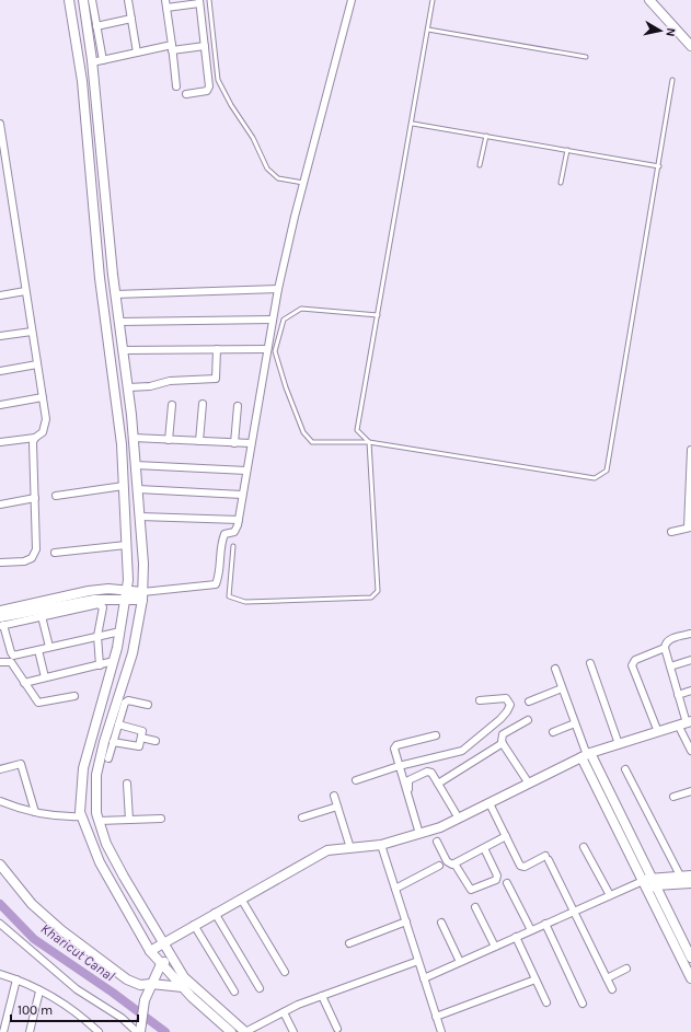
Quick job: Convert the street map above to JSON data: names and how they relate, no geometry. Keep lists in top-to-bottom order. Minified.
{"water":["Kharicut Canal"],"scale_bar":"100 m","north":"right"}
